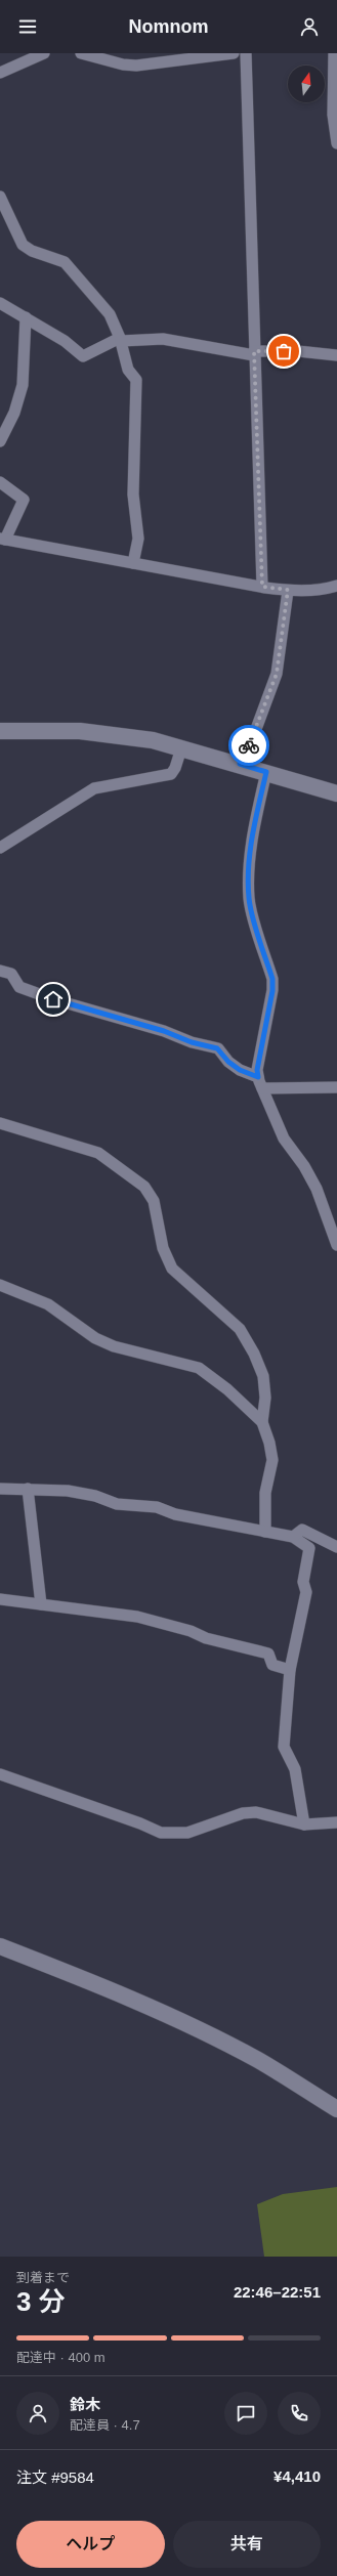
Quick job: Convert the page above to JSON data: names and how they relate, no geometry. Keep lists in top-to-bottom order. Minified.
{"north":"top","page":{"header":"Nomnom","heading":["3 分","到着まで","22:46–22:51"],"panel":["鈴木","配達員 · 4.7","注文 #9584","¥4,410"],"bar":"配達中 · 400 m","buttons":["ヘルプ","共有"]}}
